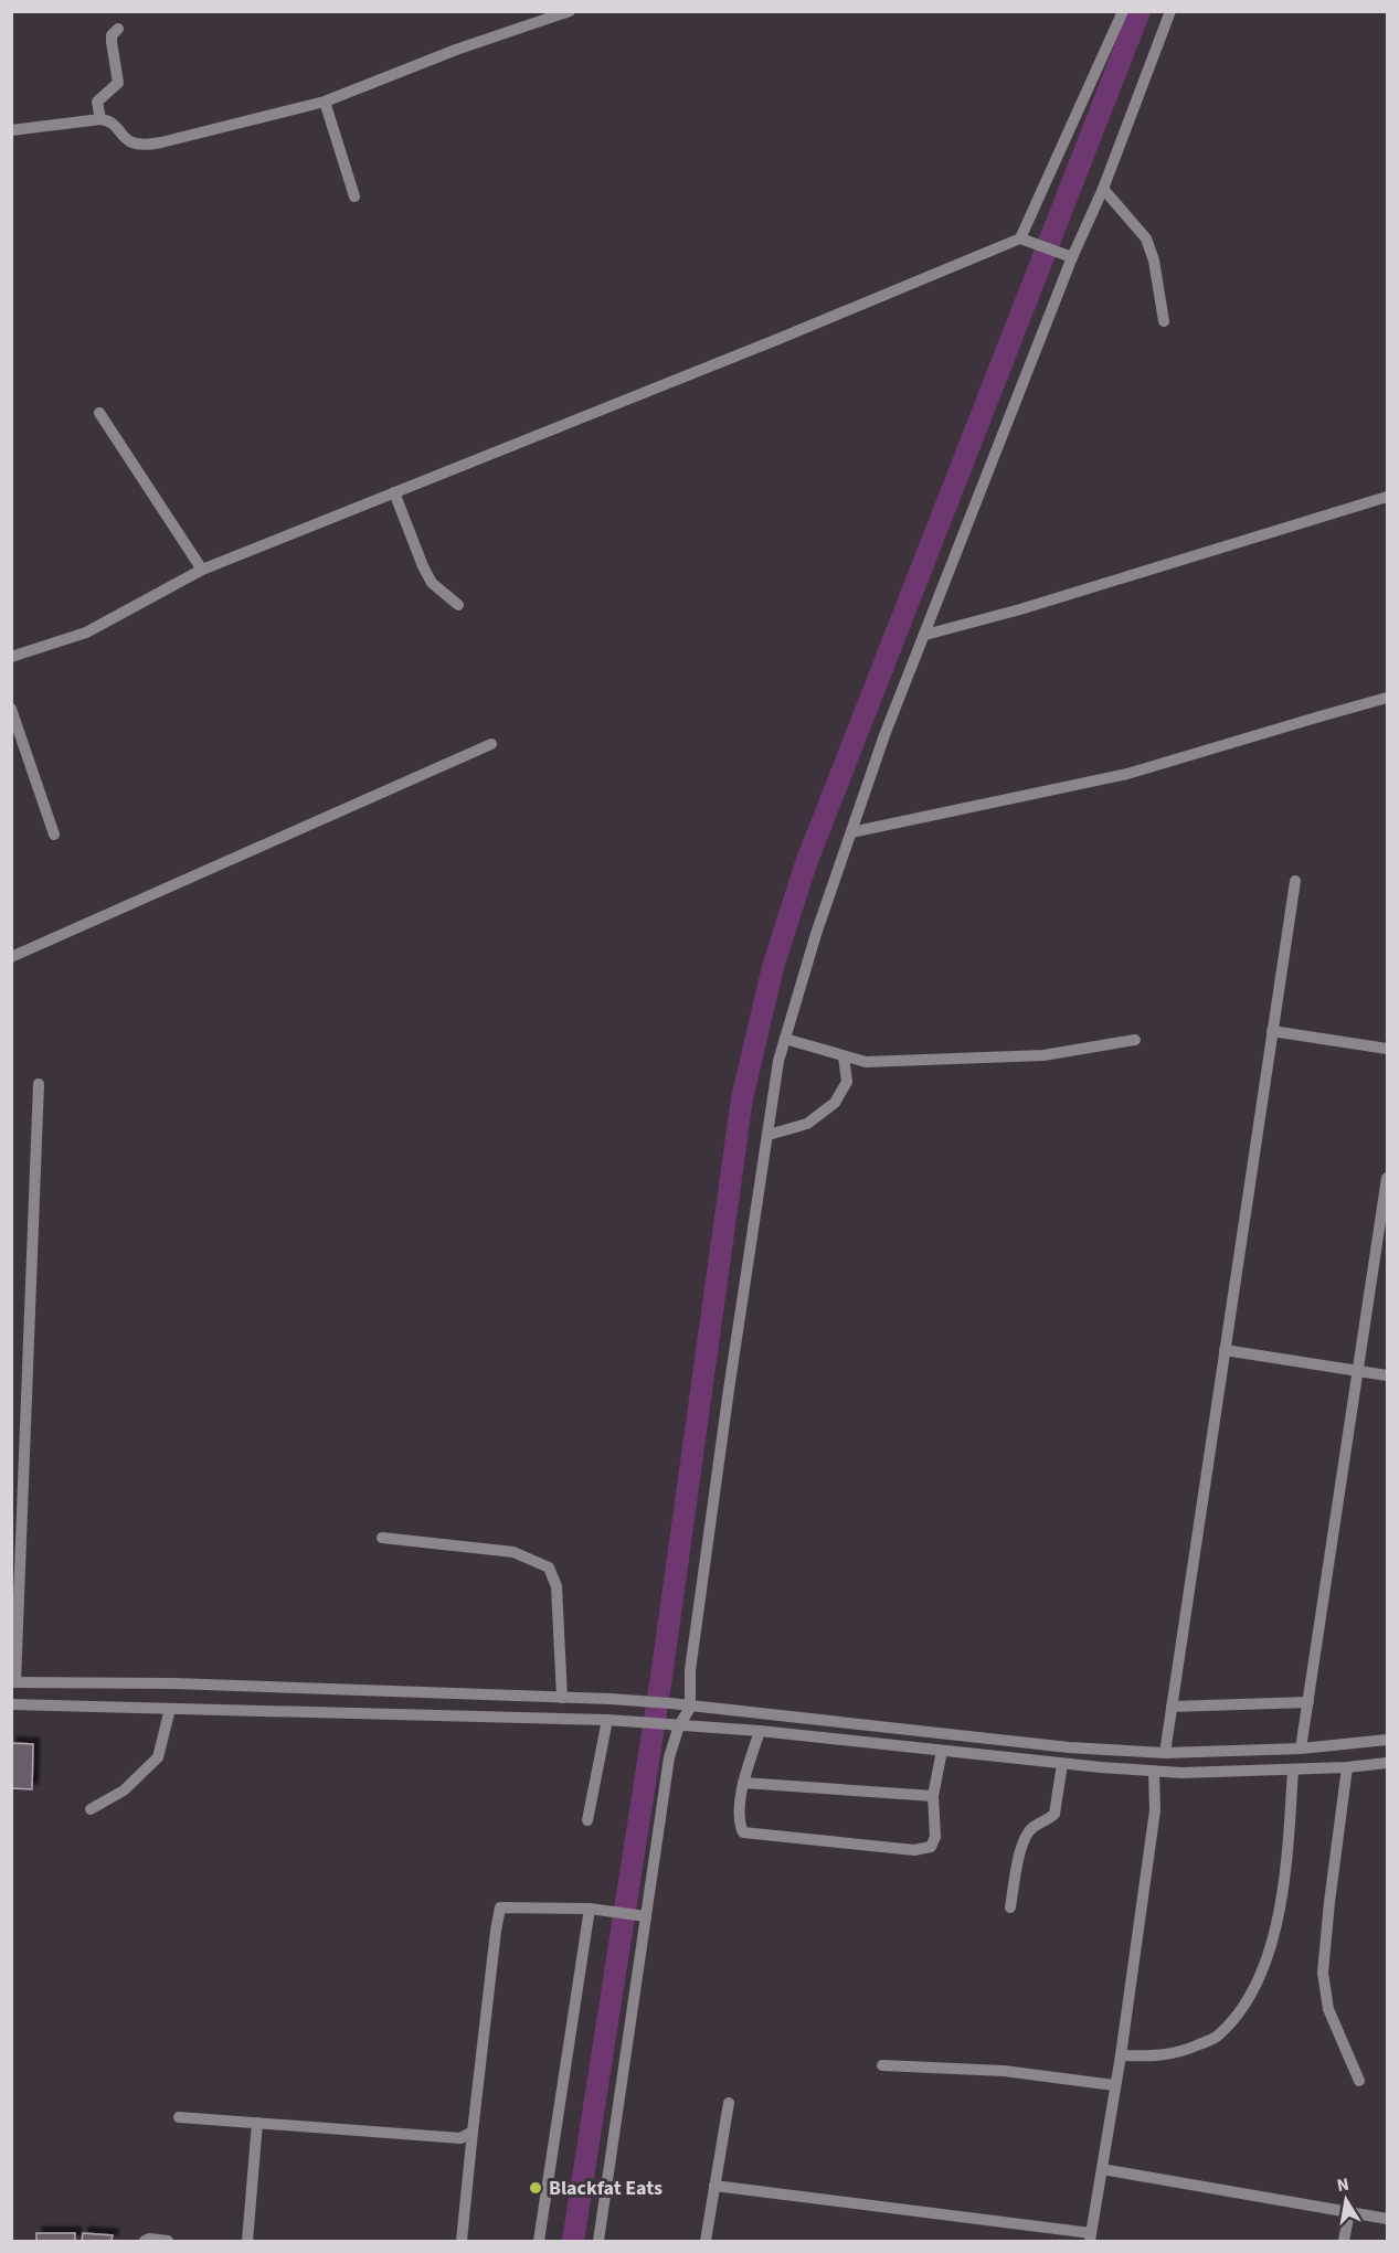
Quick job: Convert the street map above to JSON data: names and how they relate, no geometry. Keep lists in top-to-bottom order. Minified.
{"places":["Blackfat Eats"],"north":"top"}
